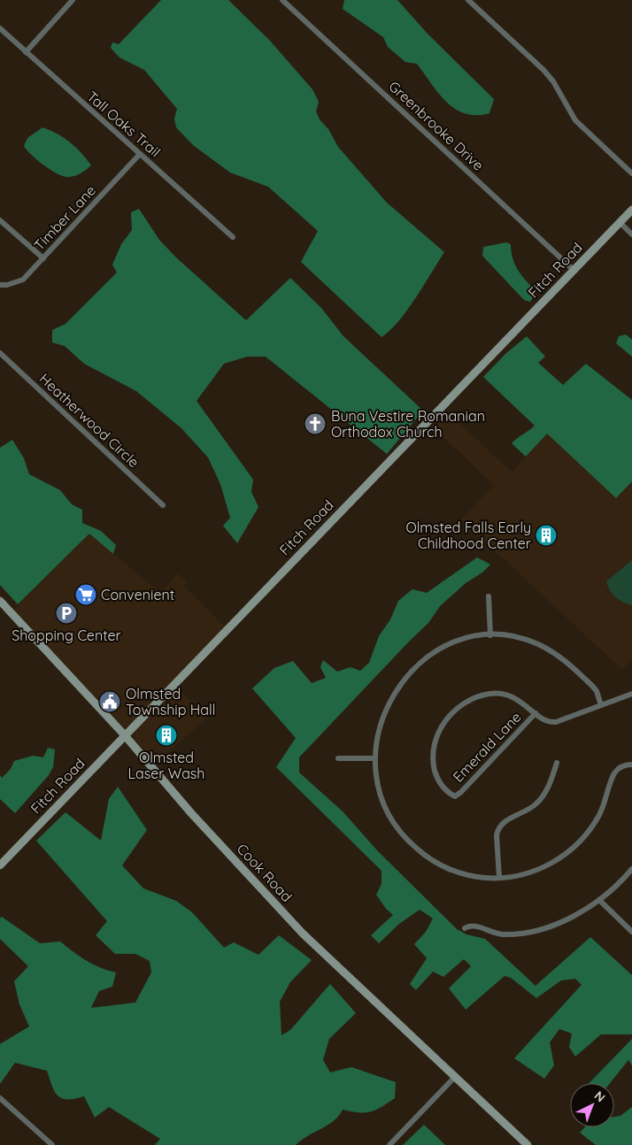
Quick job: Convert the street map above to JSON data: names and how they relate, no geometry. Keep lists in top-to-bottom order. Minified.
{"streets":{"street":["Tall Oaks Trail","Greenbrooke Drive","Timber Lane","Fitch Road","Heatherwood Circle","Emerald Lane","Cook Road"]},"crossings":[["Tall Oaks Trail","Timber Lane"],["Greenbrooke Drive","Fitch Road"],["Fitch Road","Cook Road"]],"places":{"church":["Buna Vestire Romanian Orthodox Church"],"building":["Olmsted Falls Early Childhood Center","Olmsted Laser Wash"],"supermarket":["Convenient"],"parking":["Shopping Center"],"public building":["Olmsted Township Hall"]},"north":"top right"}
